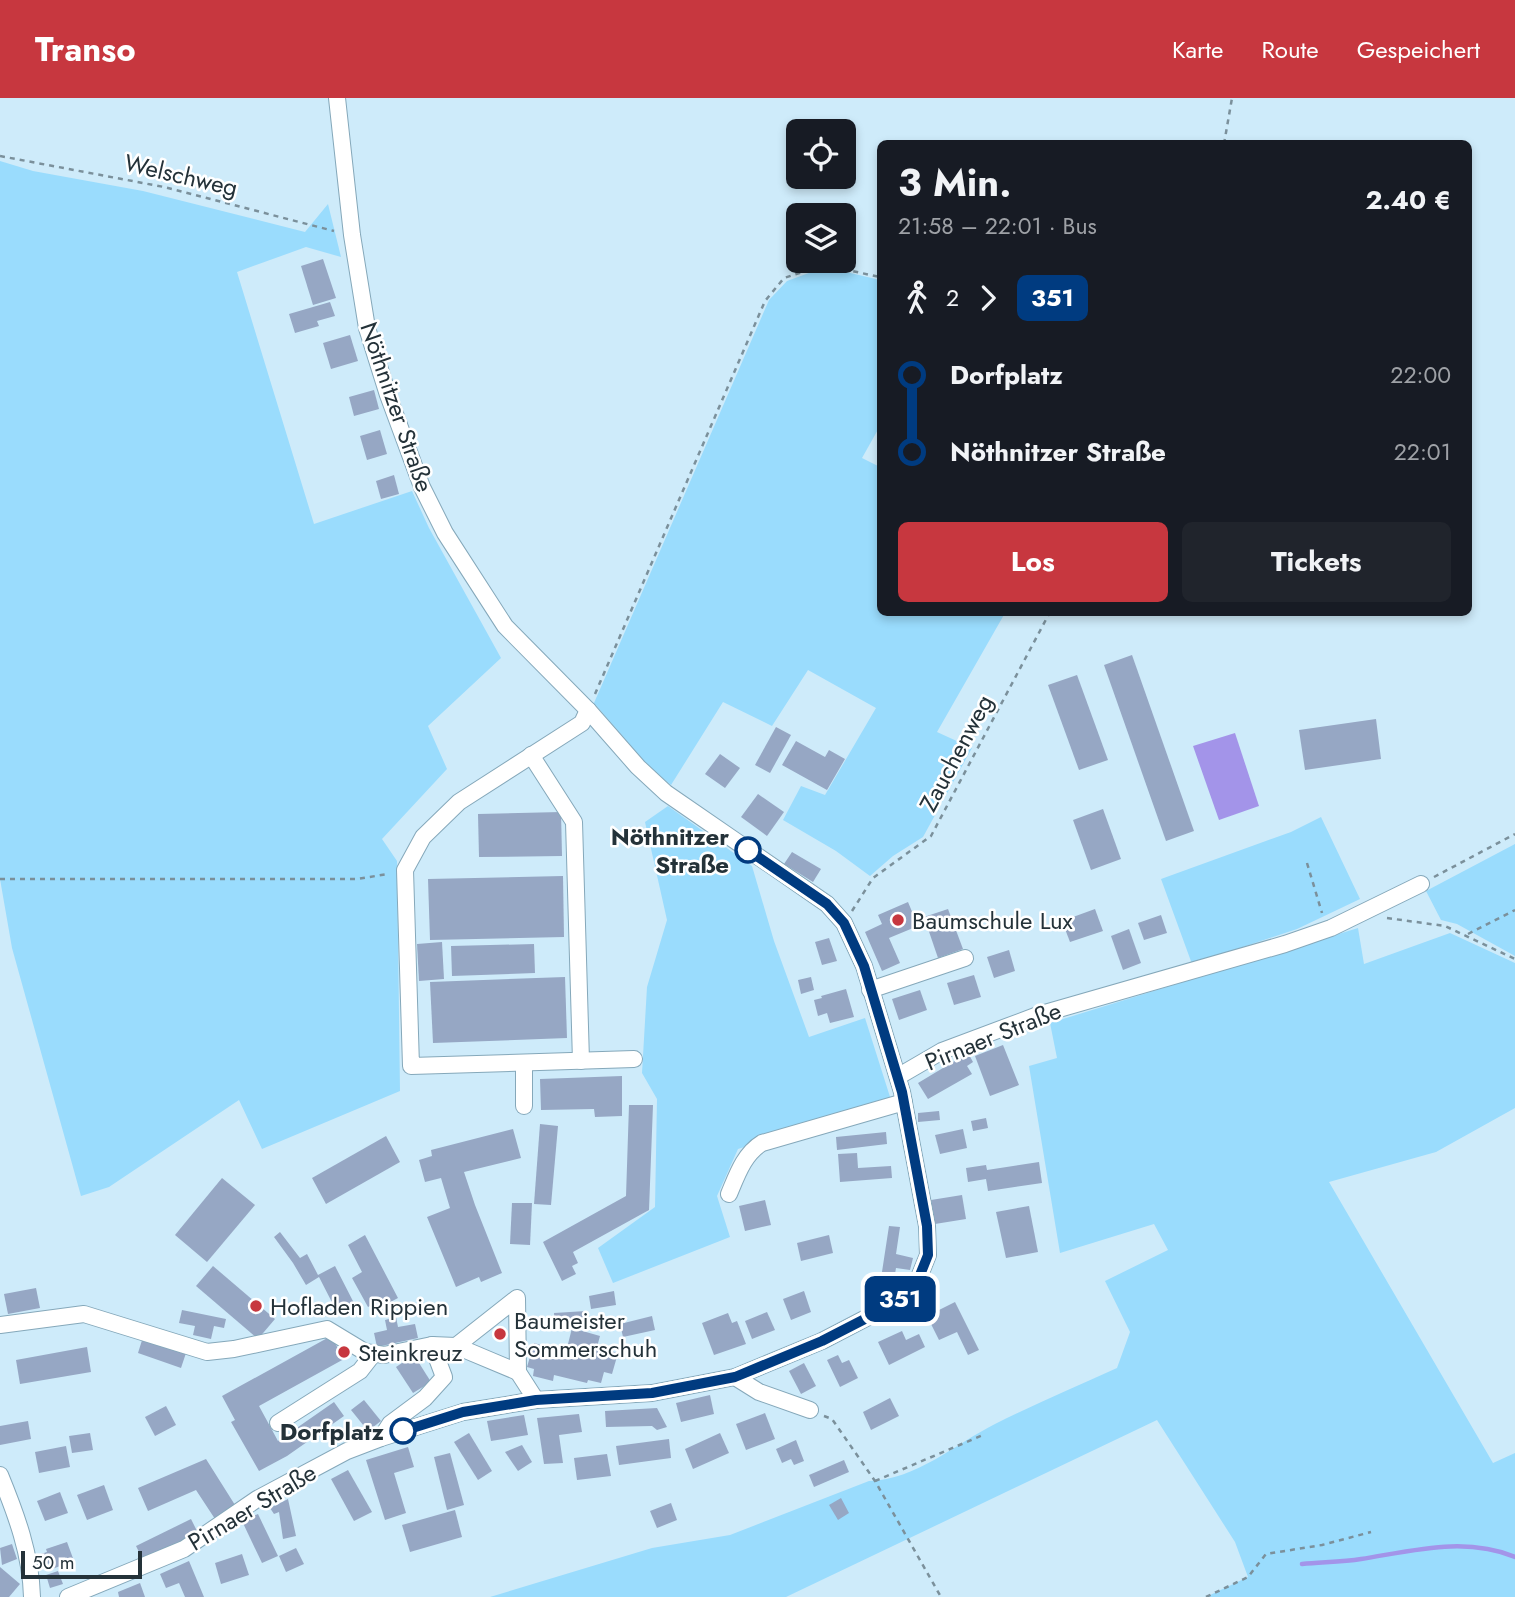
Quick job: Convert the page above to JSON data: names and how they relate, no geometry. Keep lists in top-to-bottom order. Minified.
{"streets":{"street":["Nöthnitzer Straße","Pirnaer Straße"],"path":["Welschweg","Zauchenweg"]},"crossings":[["Welschweg","Nöthnitzer Straße"],["Nöthnitzer Straße","Zauchenweg"],["Nöthnitzer Straße","Pirnaer Straße"]],"places":["Nöthnitzer Straße","Baumschule Lux","Hofladen Rippien","Baumeister Sommerschuh","Steinkreuz","Dorfplatz"],"lines":["bus line 351"],"scale_bar":"50 m","page":{"header":"Transo","nav":["Karte","Route","Gespeichert"],"on_map":"351","heading":["3 Min.","21:58 – 22:01 · Bus","2.40 €"],"legs":["2","351"],"list":[{"name":"Dorfplatz","value":"22:00"},{"name":"Nöthnitzer Straße","value":"22:01"}],"buttons":["Los","Tickets"],"scale":"50 m"}}
